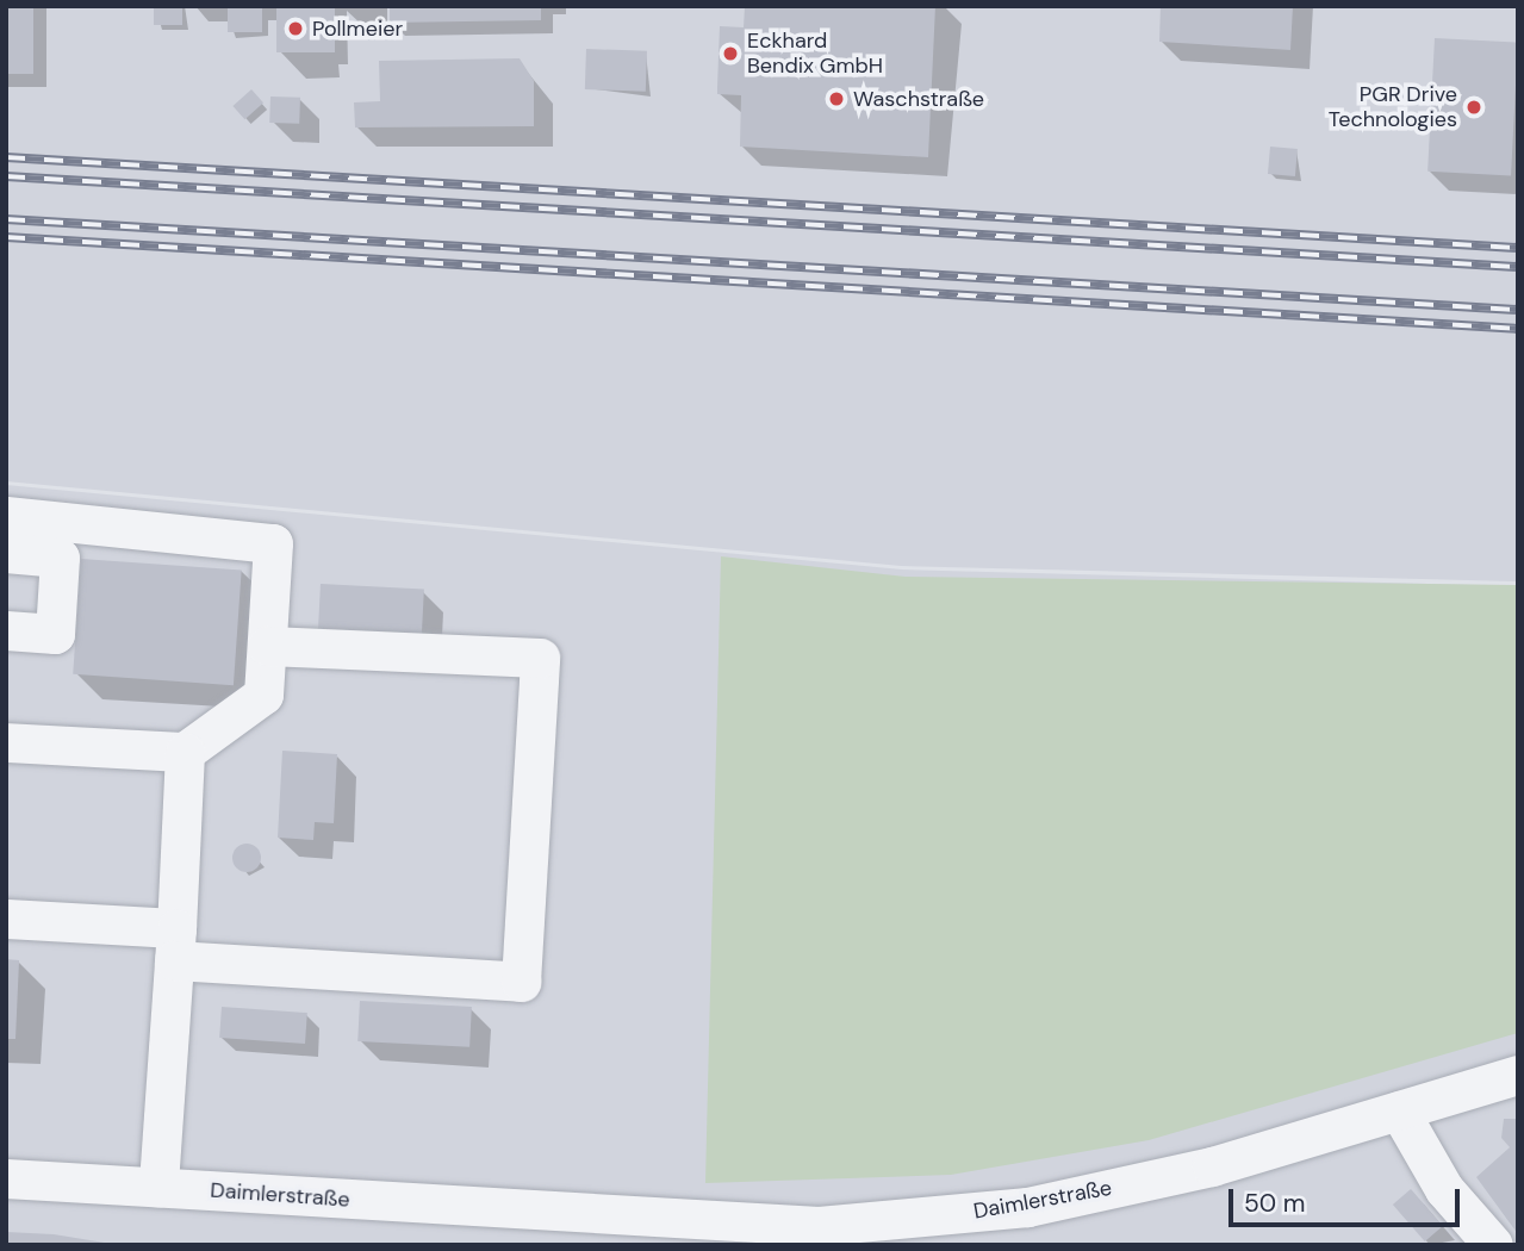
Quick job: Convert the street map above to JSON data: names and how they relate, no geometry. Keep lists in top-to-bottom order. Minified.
{"streets":{"street":["Daimlerstraße"]},"places":["Pollmeier","Eckhard Bendix GmbH","Waschstraße","PGR Drive Technologies"],"scale_bar":"50 m"}
